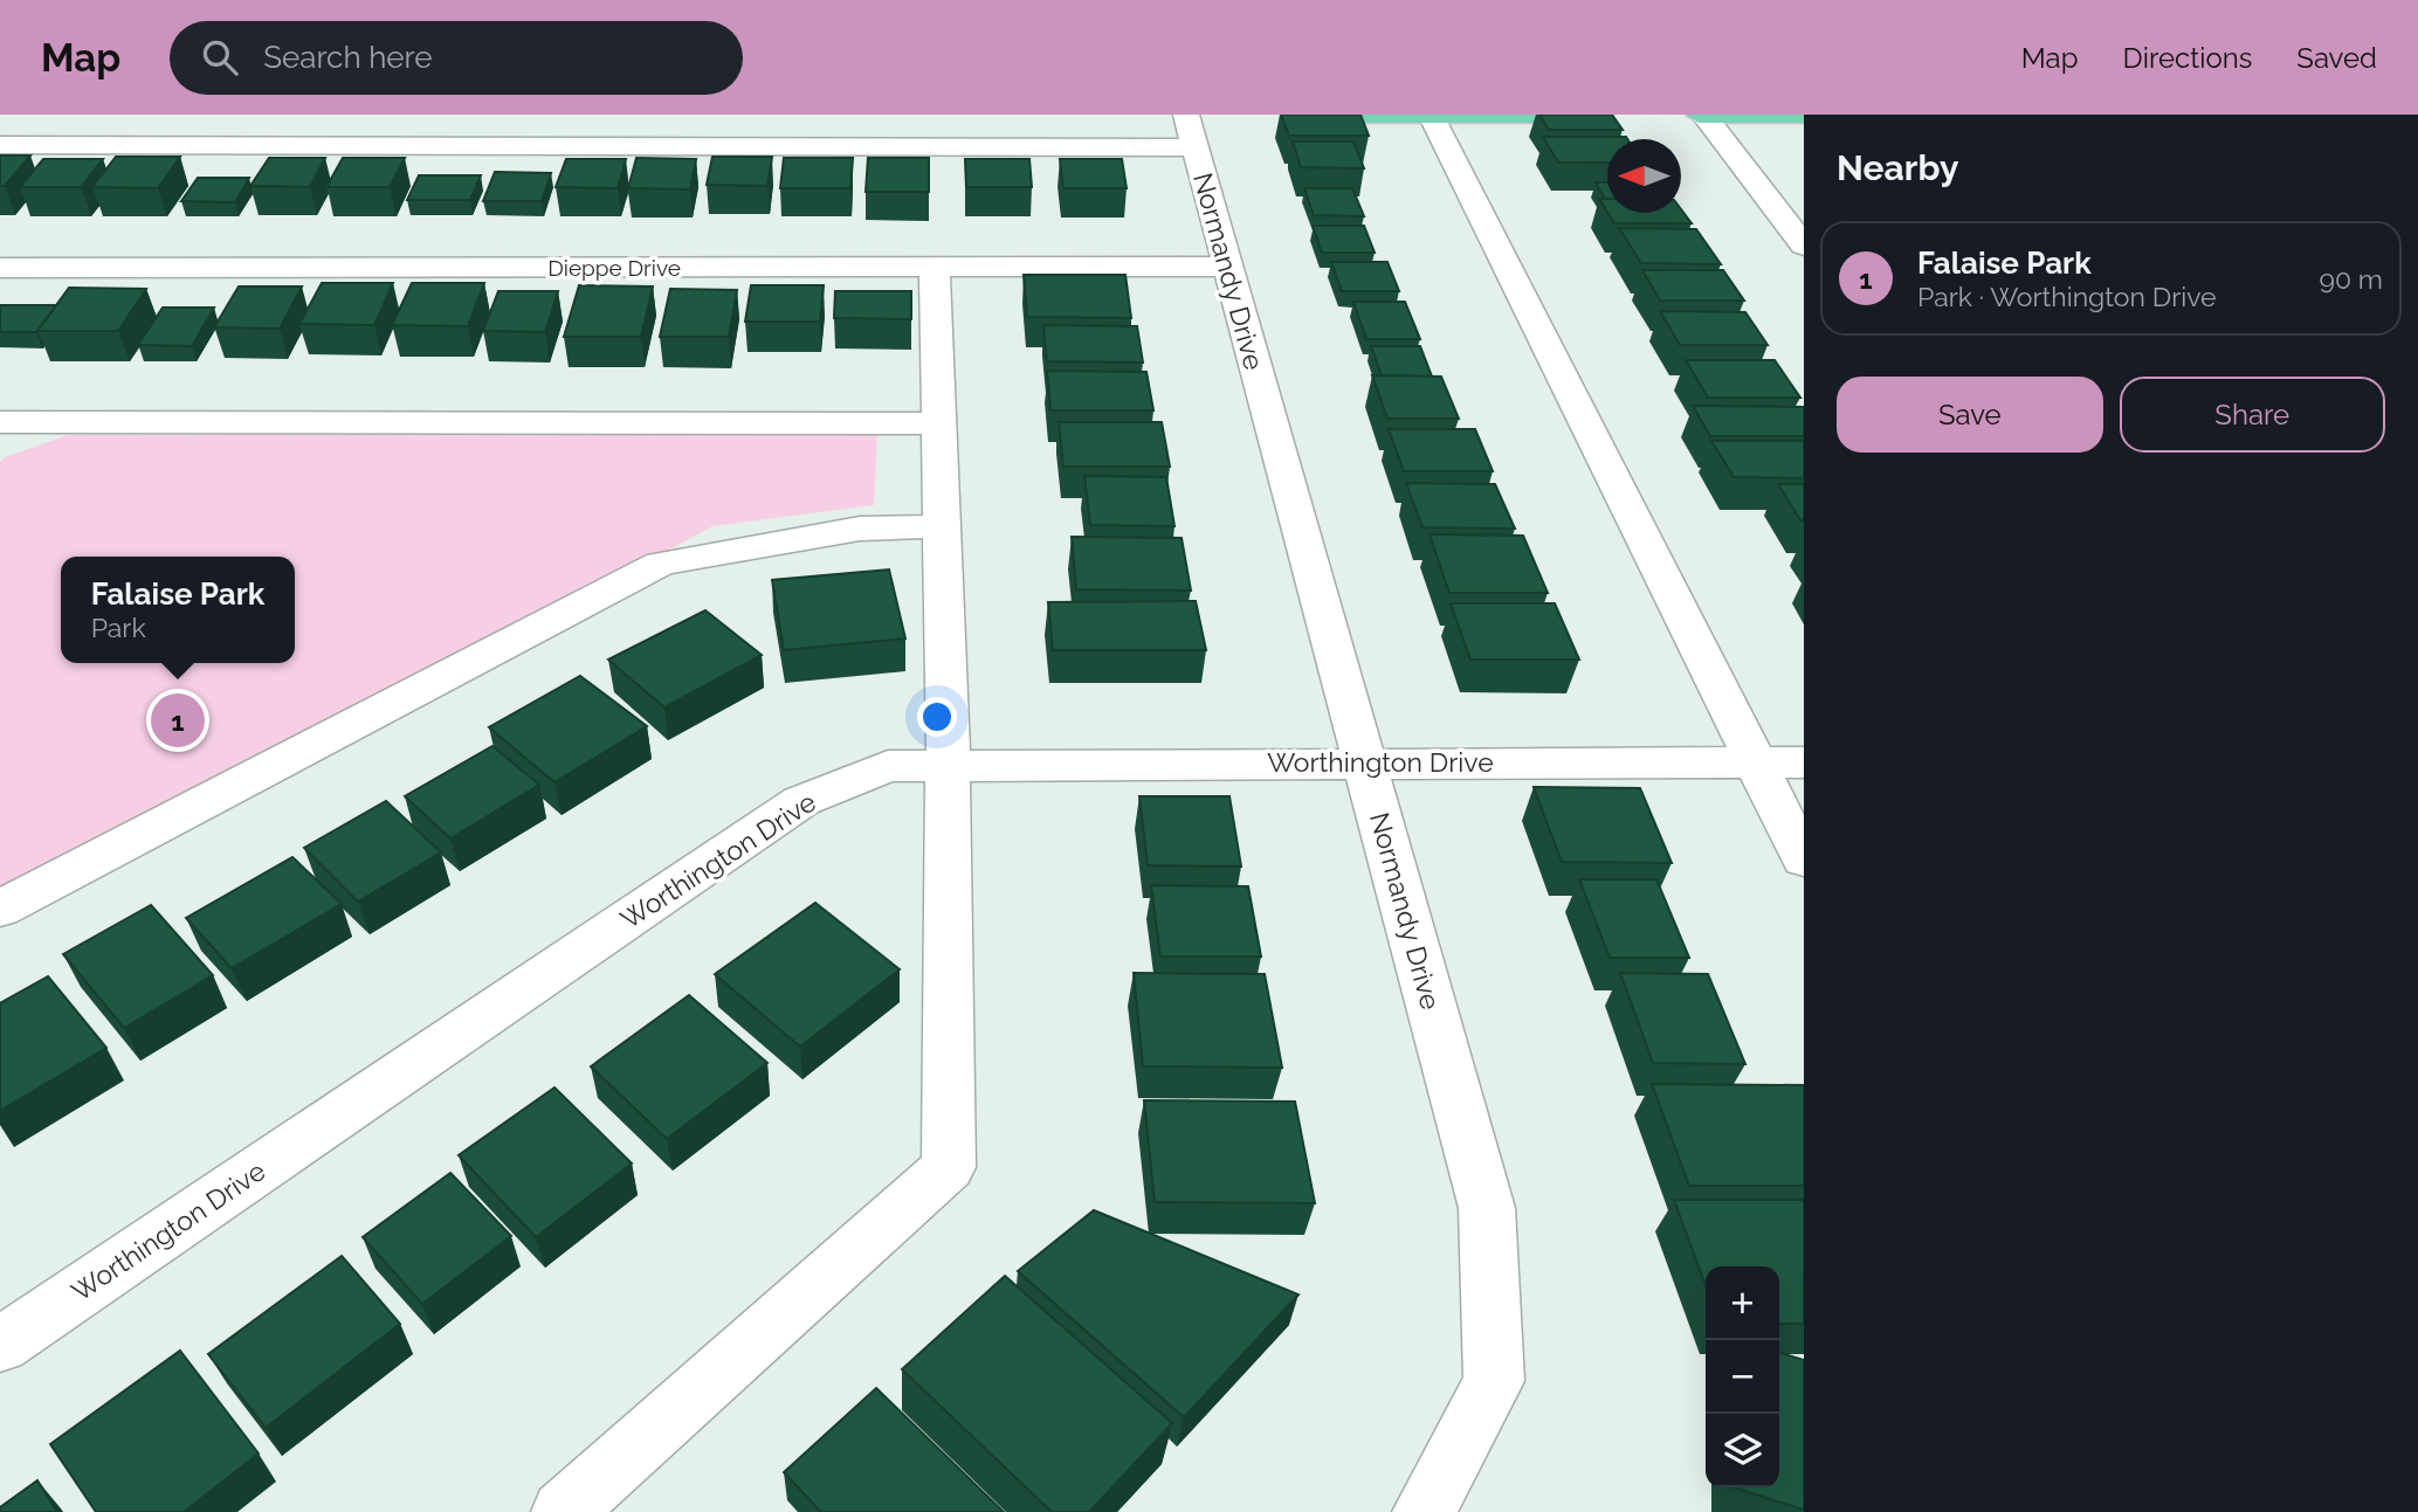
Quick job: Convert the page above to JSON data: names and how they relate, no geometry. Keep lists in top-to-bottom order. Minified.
{"streets":{"street":["Dieppe Drive","Normandy Drive","Worthington Drive"]},"crossings":[["Dieppe Drive","Normandy Drive"],["Normandy Drive","Worthington Drive"]],"north":"left","page":{"header":"Map","search":"Search here","nav":["Map","Directions","Saved"],"heading":"Nearby","list":[{"mark":"1","name":"Falaise Park","note":"Park · Worthington Drive","value":"90 m"}],"buttons":["Save","Share"],"popup":["Falaise Park","Park"],"pins":"1","map_buttons":["+","−"]}}
